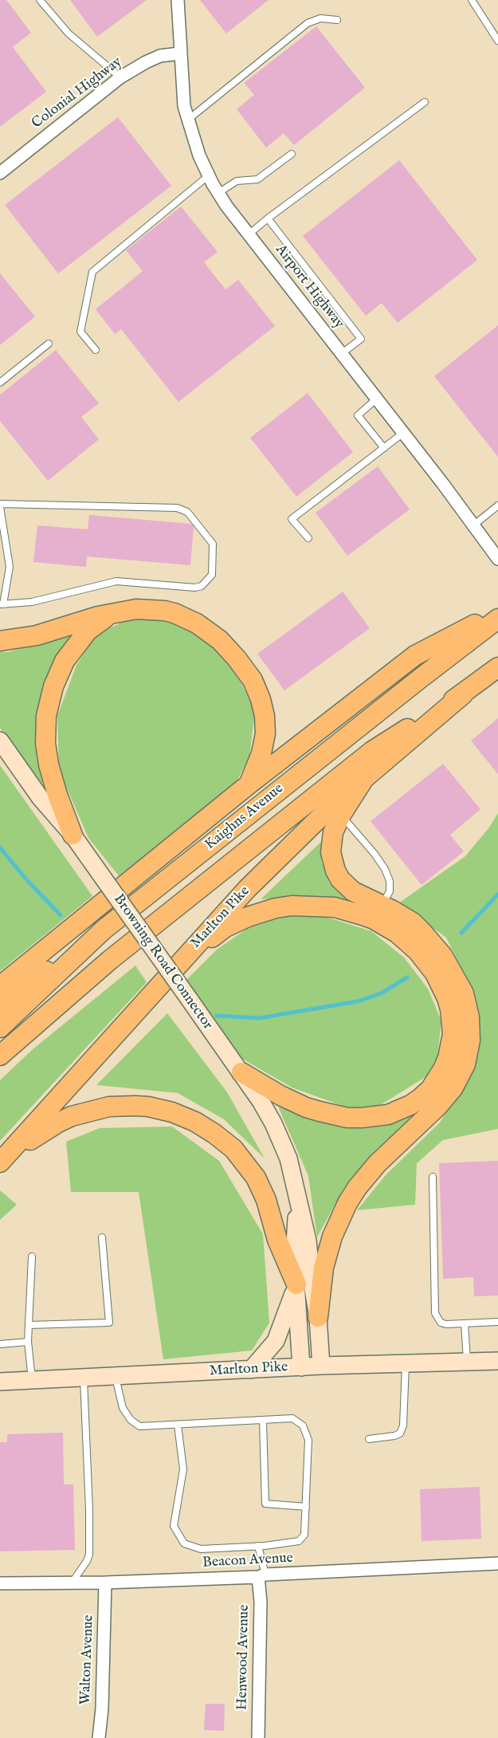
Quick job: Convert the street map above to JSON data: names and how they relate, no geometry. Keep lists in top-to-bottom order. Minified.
{"streets":{"highway":["Kaighns Avenue","Marlton Pike"],"main road":["Browning Road Connector"],"street":["Colonial Highway","Airport Highway","Beacon Avenue","Henwood Avenue","Walton Avenue"]},"crossings":[["Colonial Highway","Airport Highway"],["Kaighns Avenue","Marlton Pike"],["Marlton Pike","Browning Road Connector"],["Beacon Avenue","Henwood Avenue"],["Beacon Avenue","Walton Avenue"]]}
